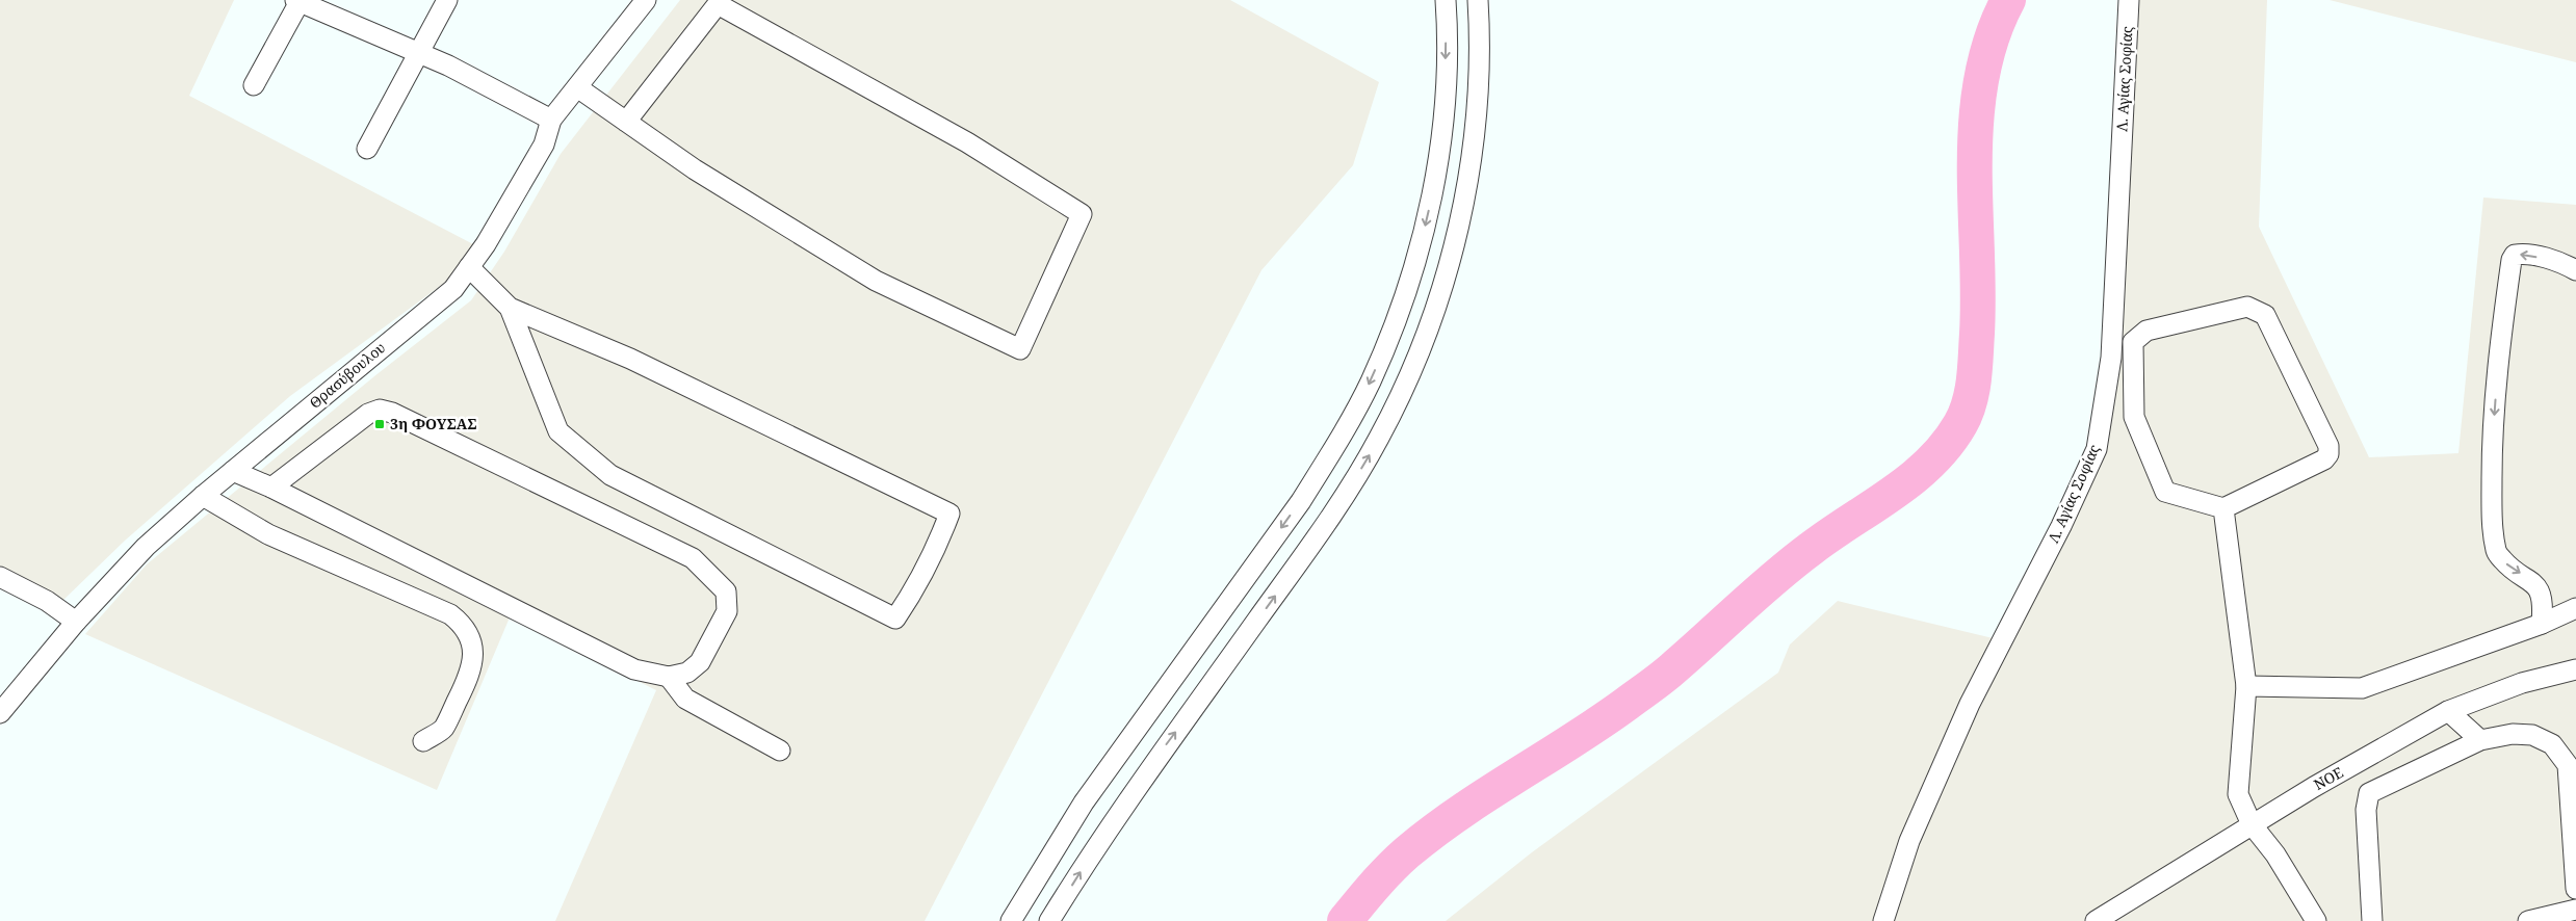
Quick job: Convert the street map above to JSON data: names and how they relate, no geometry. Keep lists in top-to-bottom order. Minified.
{"streets":{"street":["Λ. Αγίας Σοφίας","Θρασύβουλου","NOE"]},"places":{"transit":["3η ΦΟΥΣΑΣ"]}}
